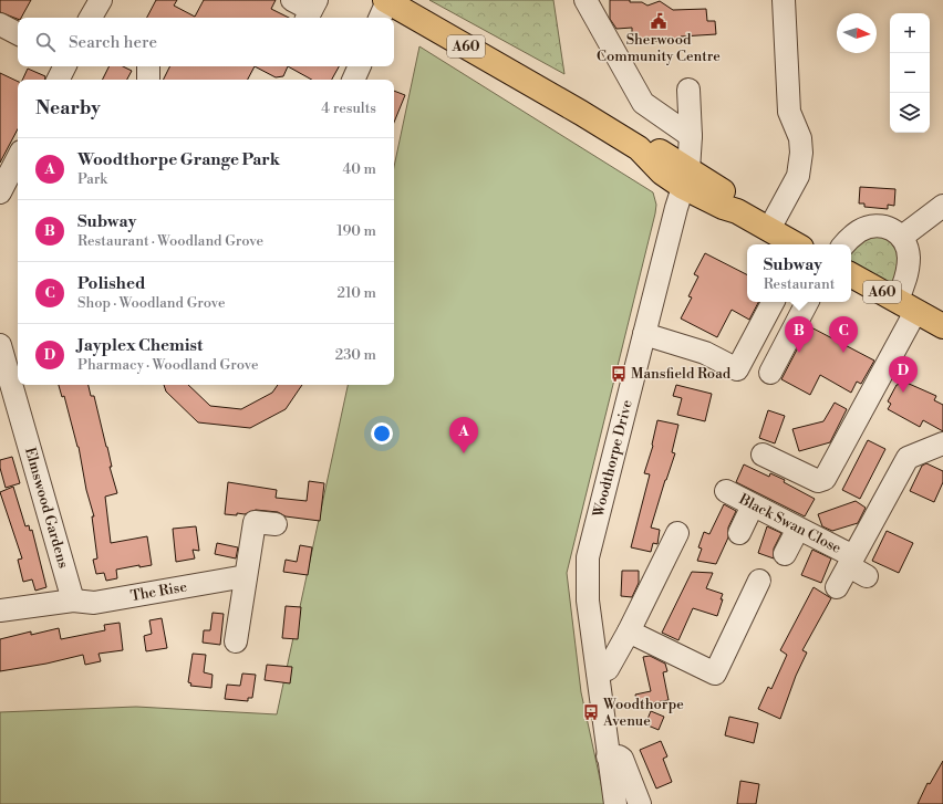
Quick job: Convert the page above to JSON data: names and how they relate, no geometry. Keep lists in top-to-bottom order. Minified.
{"streets":{"highway":["A60"],"street":["Woodthorpe Drive","Elmswood Gardens","Black Swan Close","The Rise"]},"crossings":[["A60","Woodthorpe Drive"],["Elmswood Gardens","The Rise"]],"places":{"public building":["Sherwood Community Centre"],"bus stop":["Mansfield Road","Woodthorpe Avenue"]},"north":"right","page":{"map_buttons":["+","−"],"search":"Search here","heading":["Nearby","4 results"],"list":[{"mark":"A","name":"Woodthorpe Grange Park","note":"Park","value":"40 m"},{"mark":"B","name":"Subway","note":"Restaurant · Woodland Grove","value":"190 m"},{"mark":"C","name":"Polished","note":"Shop · Woodland Grove","value":"210 m"},{"mark":"D","name":"Jayplex Chemist","note":"Pharmacy · Woodland Grove","value":"230 m"}],"popup":["Subway","Restaurant"],"pins":["B","C","D","A"]}}
